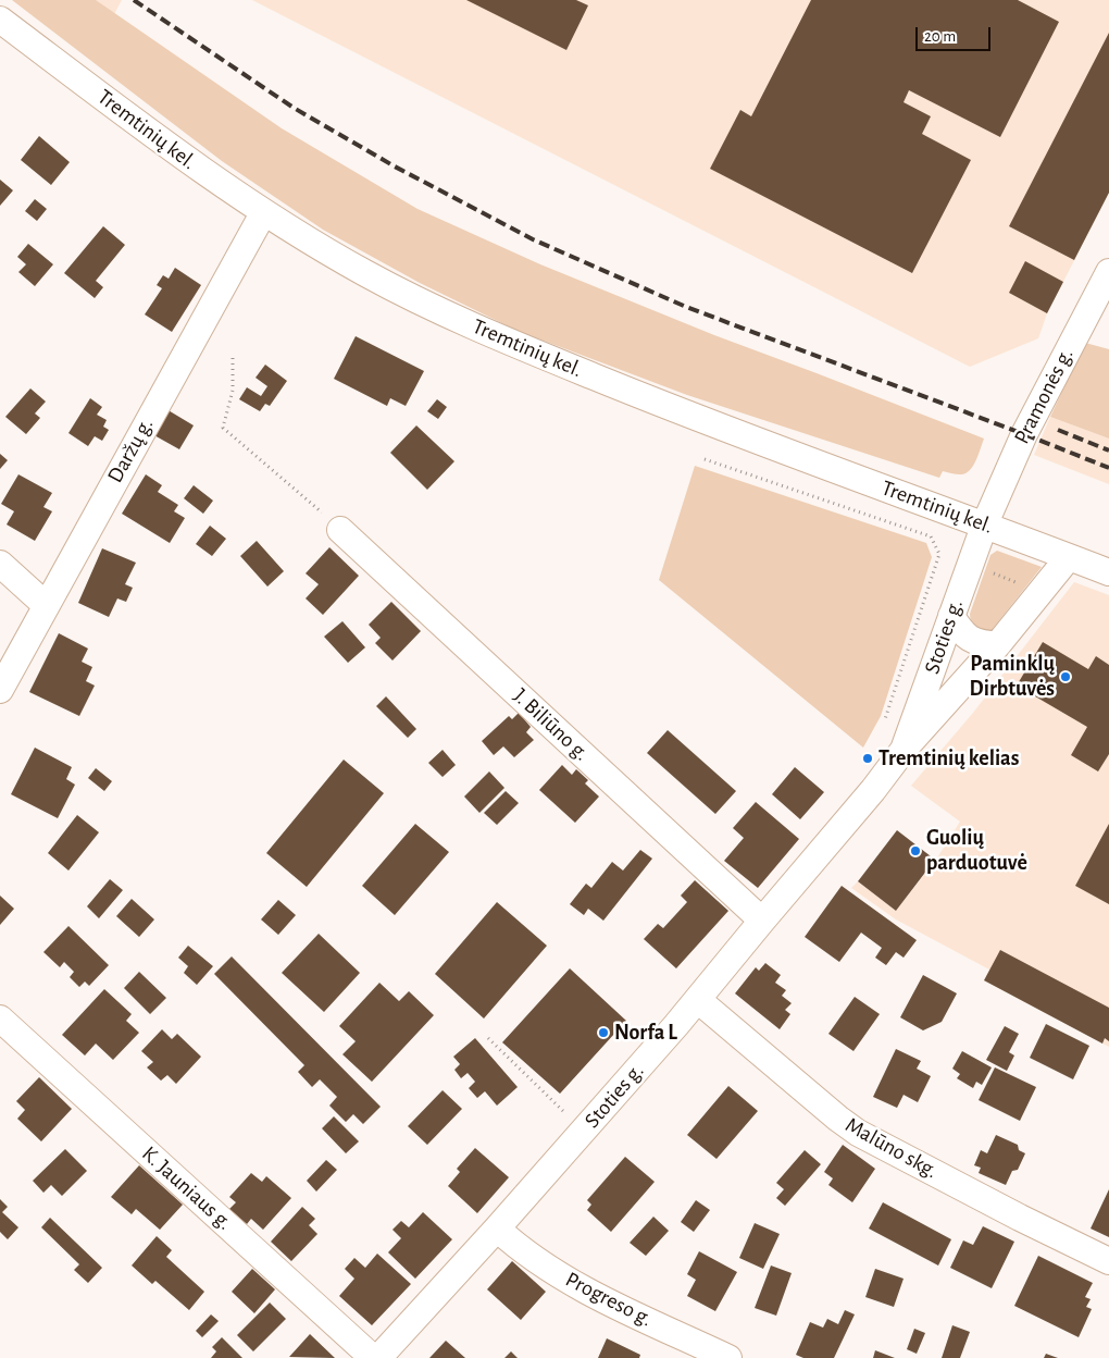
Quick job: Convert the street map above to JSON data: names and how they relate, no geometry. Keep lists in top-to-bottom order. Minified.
{"streets":{"street":["Tremtinių kel.","Pramonės g.","Daržų g.","Stoties g.","J. Biliūno g.","Malūno skg.","K. Jauniaus g.","Progreso g."]},"crossings":[["Tremtinių kel.","Pramonės g."],["Tremtinių kel.","Daržų g."],["Tremtinių kel.","Stoties g."],["Pramonės g.","Stoties g."],["Stoties g.","J. Biliūno g."],["Stoties g.","Malūno skg."],["Stoties g.","Progreso g."]],"places":["Paminklų Dirbtuvės","Tremtinių kelias","Guolių parduotuvė","Norfa L"],"scale_bar":"20 m"}
